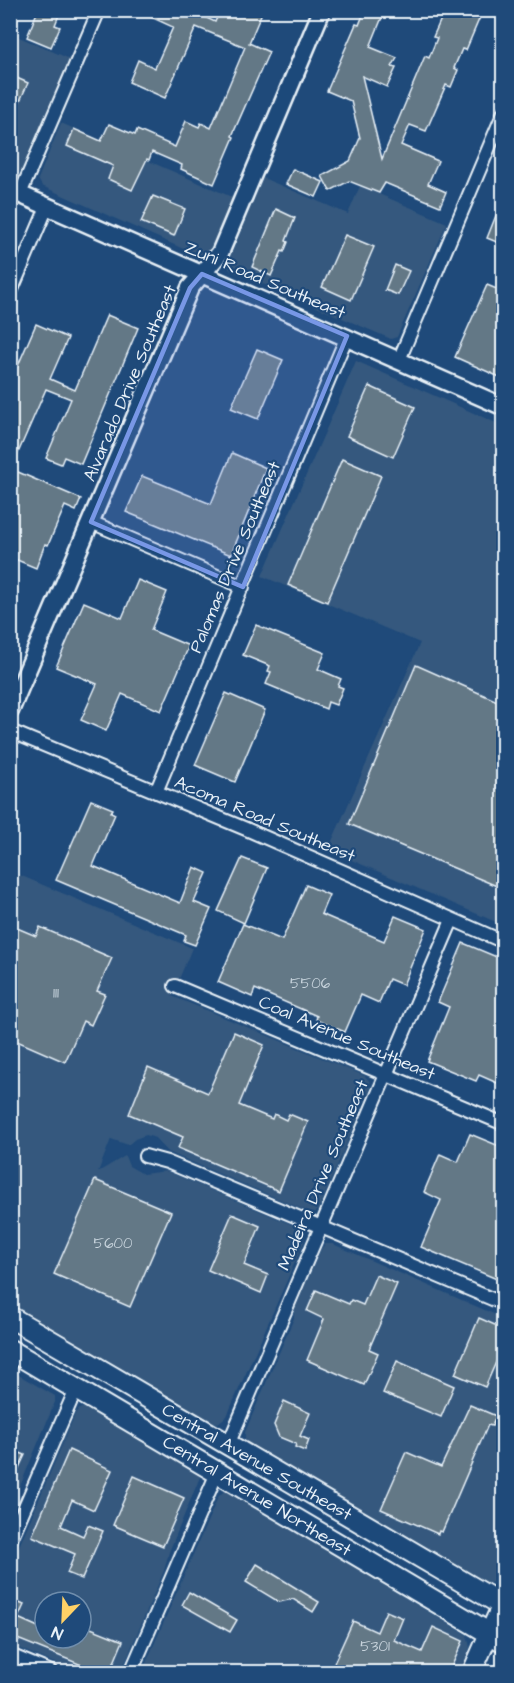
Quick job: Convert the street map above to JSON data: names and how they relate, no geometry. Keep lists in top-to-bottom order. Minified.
{"streets":{"main road":["Central Avenue Southeast","Central Avenue Northeast"],"street":["Zuni Road Southeast","Alvarado Drive Southeast","Palomas Drive Southeast","Acoma Road Southeast","Coal Avenue Southeast","Madeira Drive Southeast"]},"crossings":[["Zuni Road Southeast","Alvarado Drive Southeast"],["Zuni Road Southeast","Palomas Drive Southeast"],["Palomas Drive Southeast","Acoma Road Southeast"],["Acoma Road Southeast","Madeira Drive Southeast"],["Coal Avenue Southeast","Madeira Drive Southeast"],["Madeira Drive Southeast","Central Avenue Southeast"]],"house_numbers":["5506","111","5600","5301"],"north":"bottom left"}
